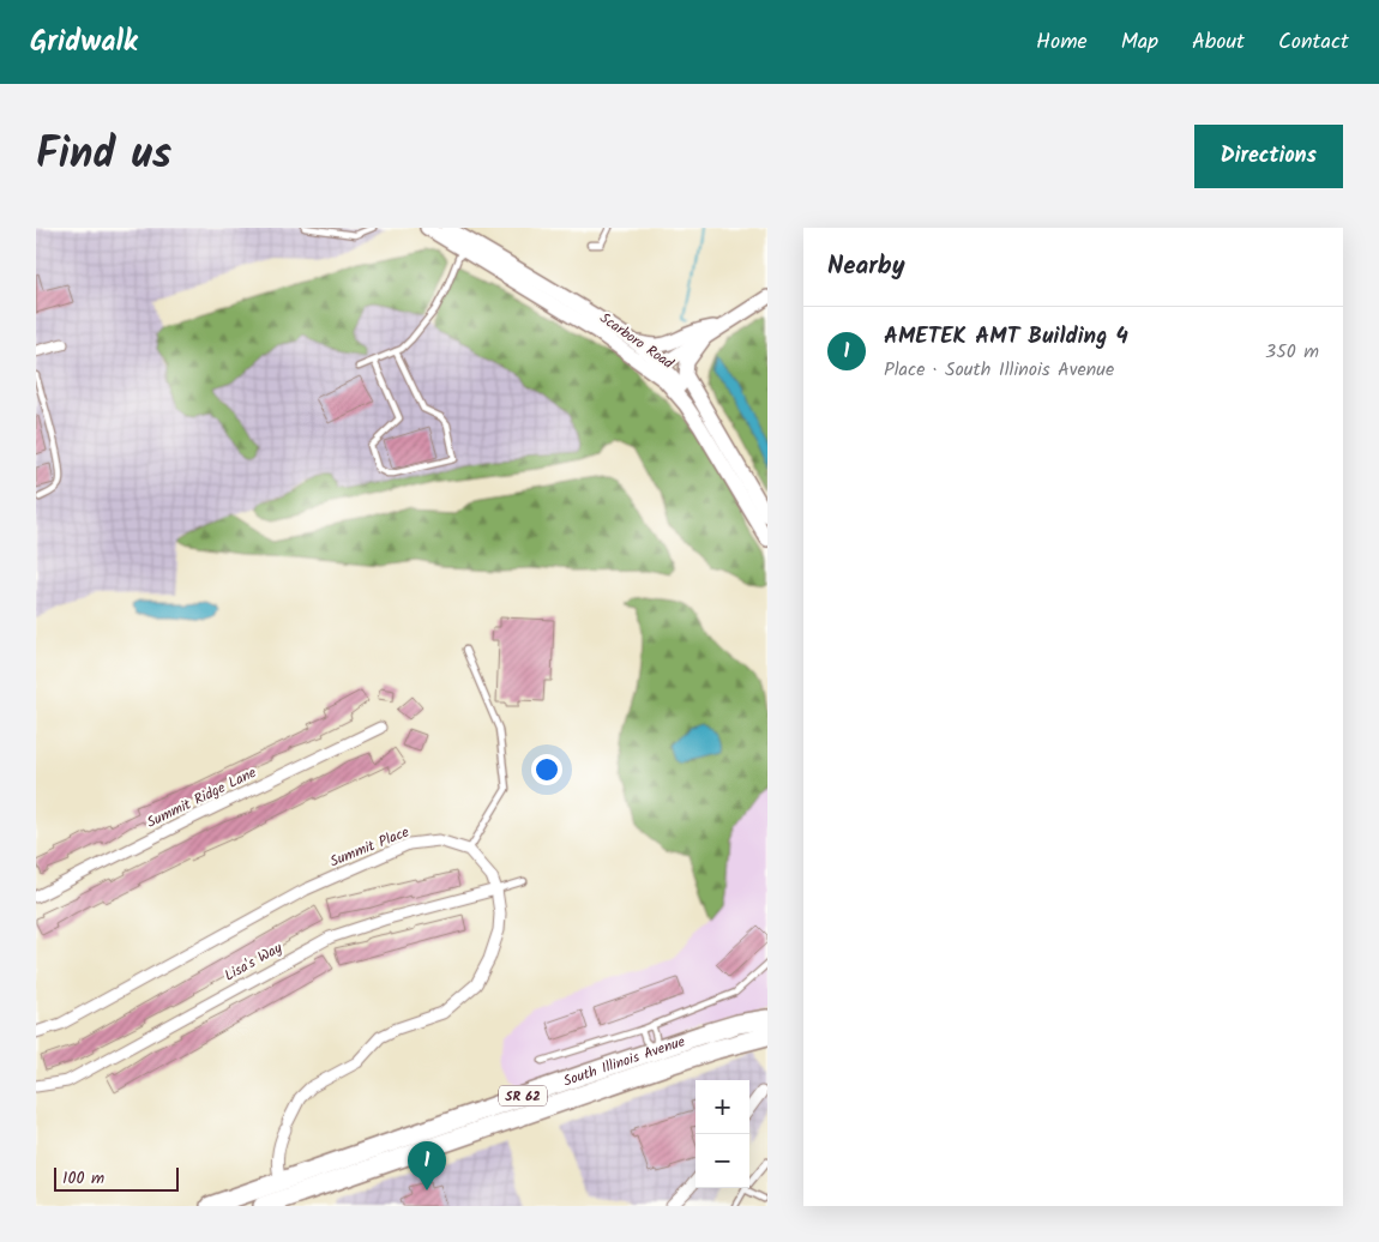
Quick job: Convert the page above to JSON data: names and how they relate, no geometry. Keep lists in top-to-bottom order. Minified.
{"streets":{"highway":["South Illinois Avenue","SR 62"],"main road":["Scarboro Road"],"street":["Summit Ridge Lane","Summit Place","Lisa's Way"]},"crossings":[["South Illinois Avenue","SR 62"]],"scale_bar":"100 m","page":{"header":"Gridwalk","nav":["Home","Map","About","Contact"],"title":"Find us","buttons":"Directions","heading":"Nearby","list":[{"mark":"1","name":"AMETEK AMT Building 4","note":"Place · South Illinois Avenue","value":"350 m"}],"map_buttons":["+","−"],"pins":"1","scale":"100 m"}}
